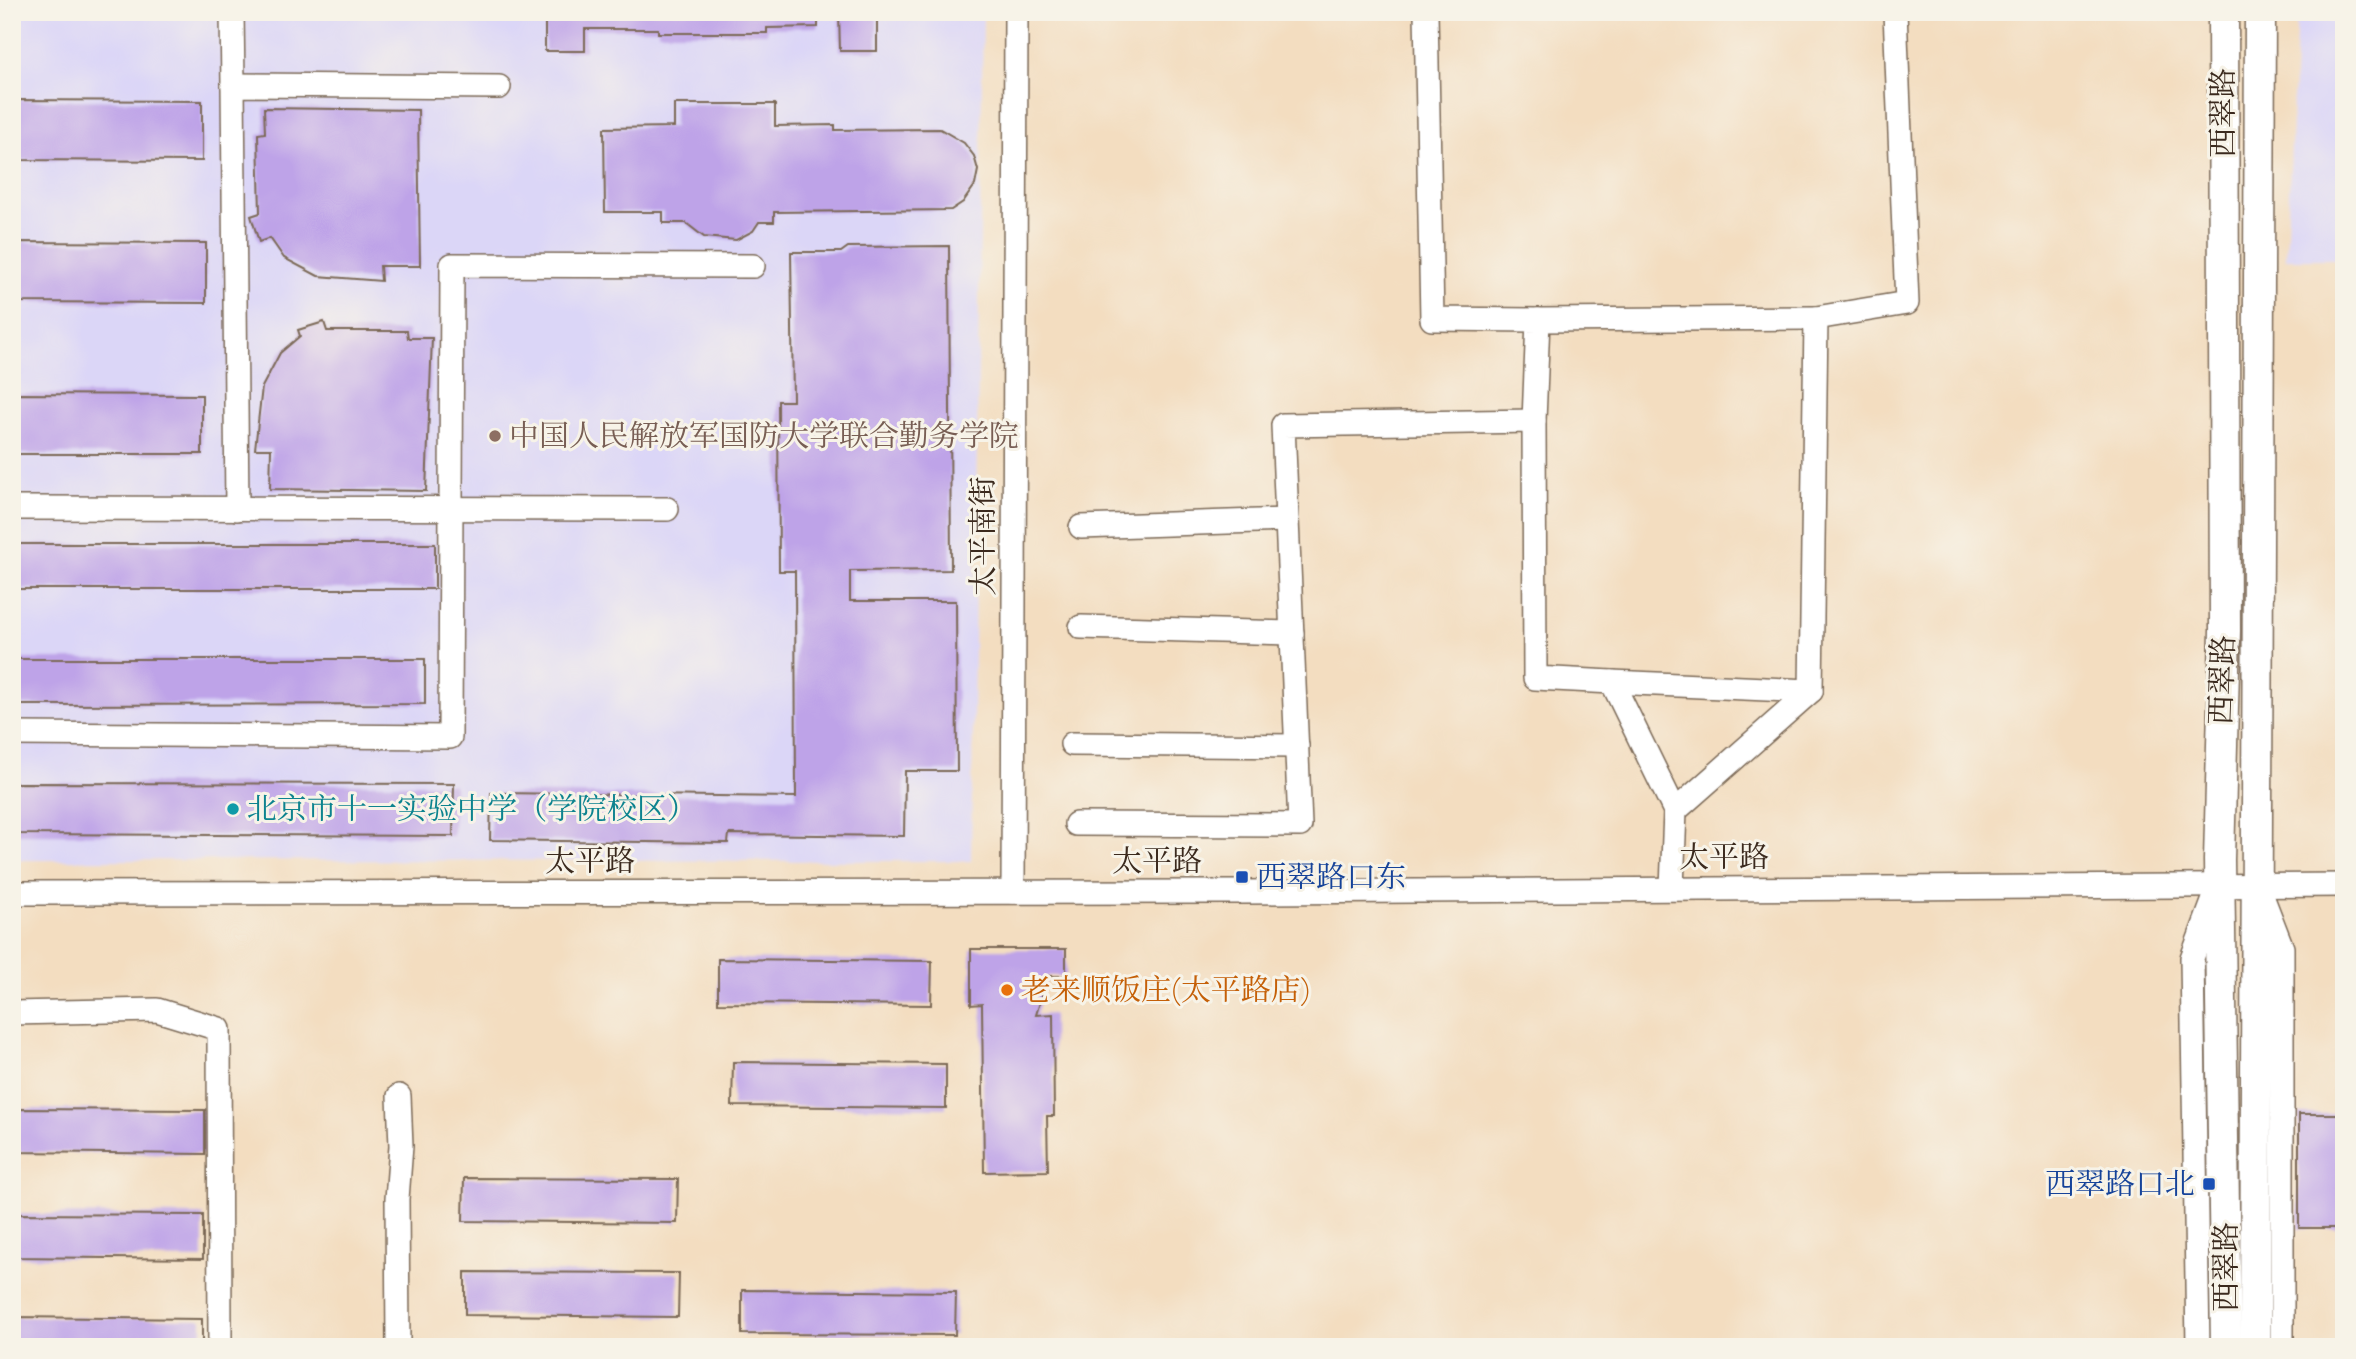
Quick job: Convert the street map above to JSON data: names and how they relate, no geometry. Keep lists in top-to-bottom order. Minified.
{"streets":{"main road":["西翠路"],"street":["太平南街","太平路"]},"crossings":[["西翠路","太平路"],["太平南街","太平路"]],"places":{"other":["中国人民解放军国防大学联合勤务学院","北京市十一实验中学（学院校区）","老来顺饭庄(太平路店)"],"transit":["西翠路口东","西翠路口北"]}}
